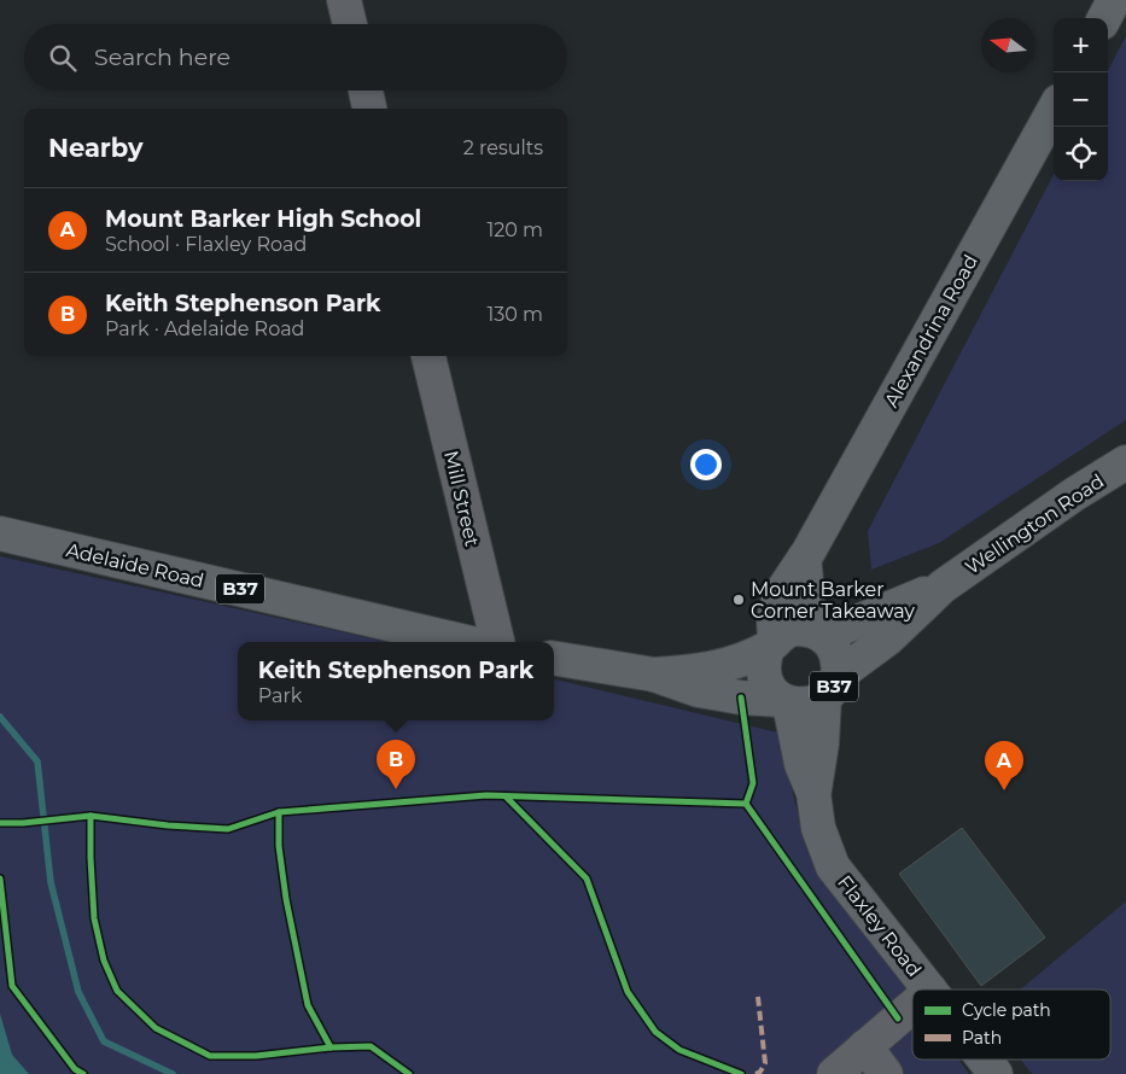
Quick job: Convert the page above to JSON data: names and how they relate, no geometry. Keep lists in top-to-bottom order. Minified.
{"streets":{"main road":["Alexandrina Road","Wellington Road","Adelaide Road","B37","Flaxley Road"],"street":["Mill Street"]},"crossings":[["Alexandrina Road","Wellington Road"],["Alexandrina Road","B37"],["Alexandrina Road","Flaxley Road"],["Wellington Road","B37"],["Wellington Road","Flaxley Road"],["B37","Flaxley Road"]],"places":["Mount Barker Corner Takeaway"],"legend":["Cycle path","Path"],"north":"left","page":{"map_buttons":["+","−"],"search":"Search here","heading":["Nearby","2 results"],"list":[{"mark":"A","name":"Mount Barker High School","note":"School · Flaxley Road","value":"120 m"},{"mark":"B","name":"Keith Stephenson Park","note":"Park · Adelaide Road","value":"130 m"}],"popup":["Keith Stephenson Park","Park"],"pins":["B","A"]}}
